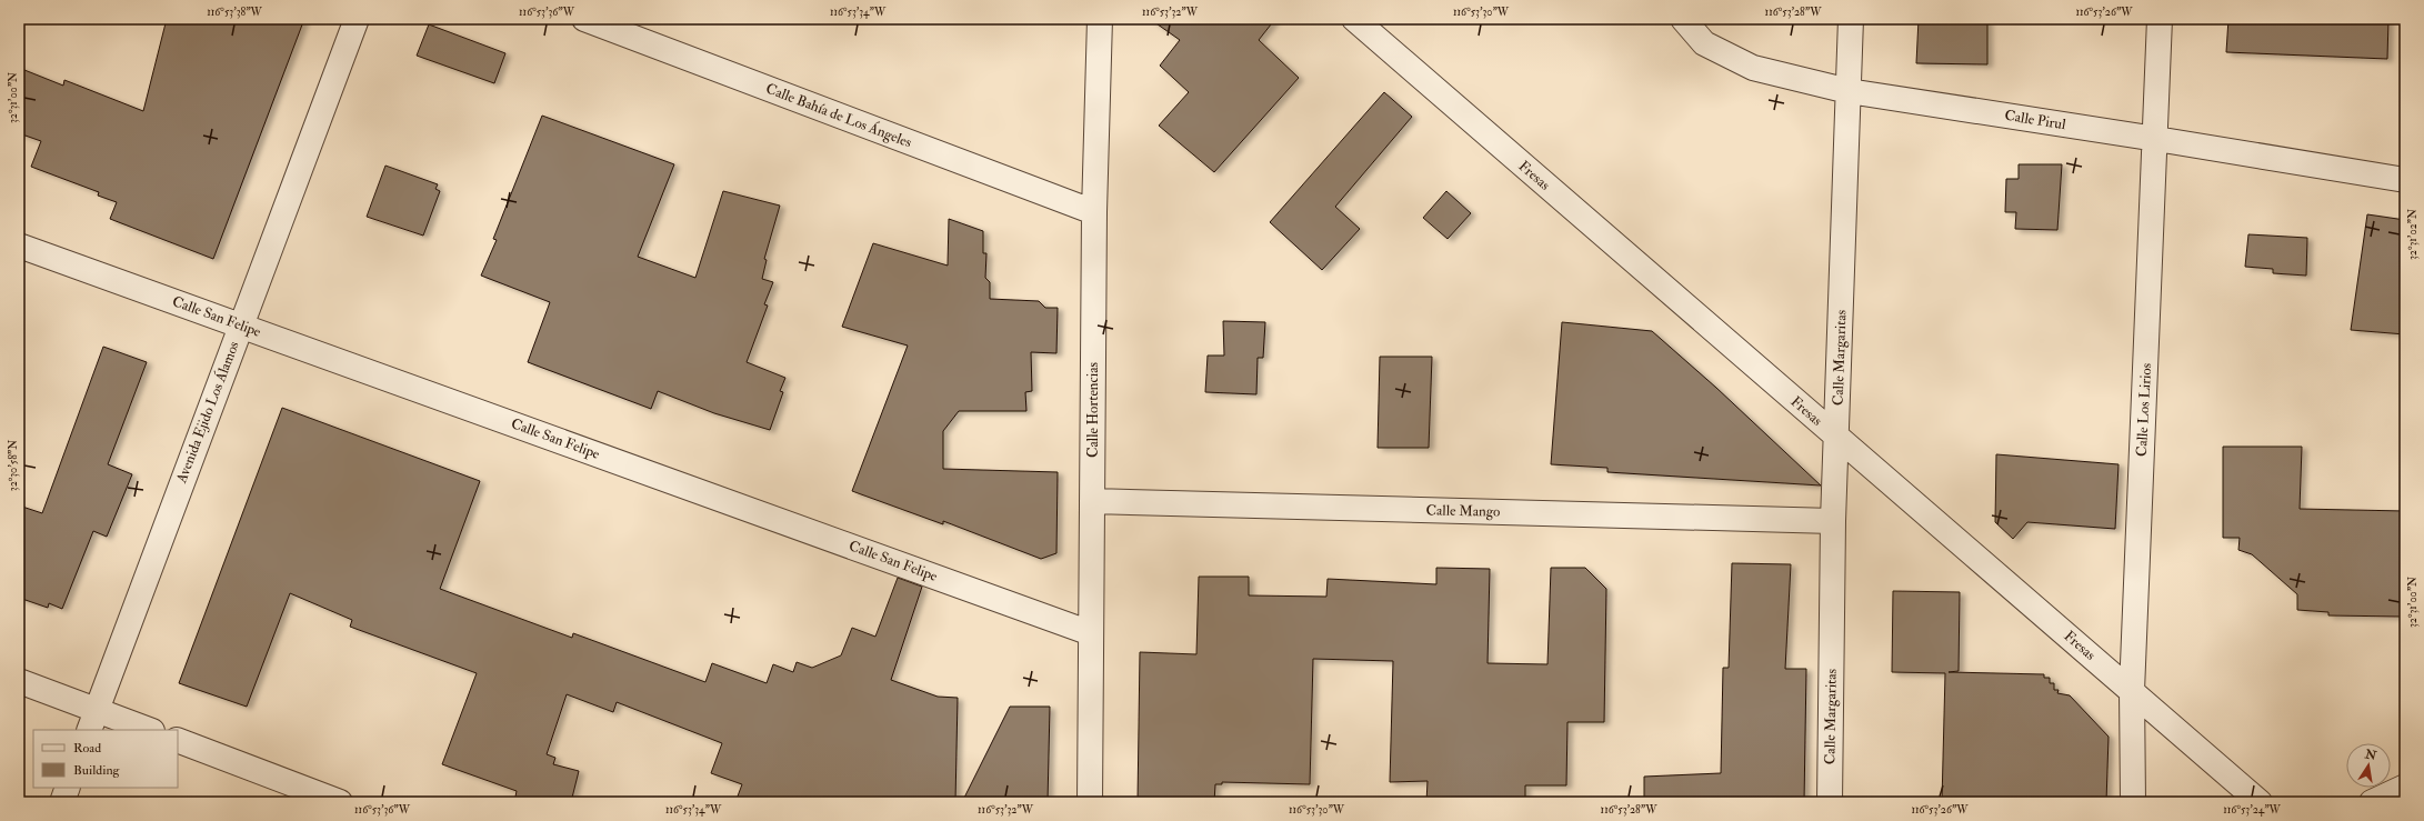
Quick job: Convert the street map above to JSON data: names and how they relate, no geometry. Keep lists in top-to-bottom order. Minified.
{"streets":{"street":["Calle Bahía de Los Ángeles","Calle Pirul","Fresas","Calle San Felipe","Calle Margaritas","Calle Hortencias","Calle Los Lirios","Avenida Ejido Los Álamos","Calle Mango"]},"crossings":[["Calle Bahía de Los Ángeles","Calle Hortencias"],["Calle Pirul","Calle Margaritas"],["Calle Pirul","Calle Los Lirios"],["Fresas","Calle Margaritas"],["Fresas","Calle Los Lirios"],["Calle San Felipe","Calle Hortencias"],["Calle San Felipe","Avenida Ejido Los Álamos"],["Calle Margaritas","Calle Mango"],["Calle Hortencias","Calle Mango"]],"legend":["Road","Building"],"north":"top","coordinates":["116°53'38\"W","116°53'36\"W","116°53'34\"W","116°53'32\"W","116°53'30\"W","116°53'28\"W","116°53'26\"W","32°31'00\"N","32°31'02\"N","32°30'58\"N","116°53'24\"W"]}
